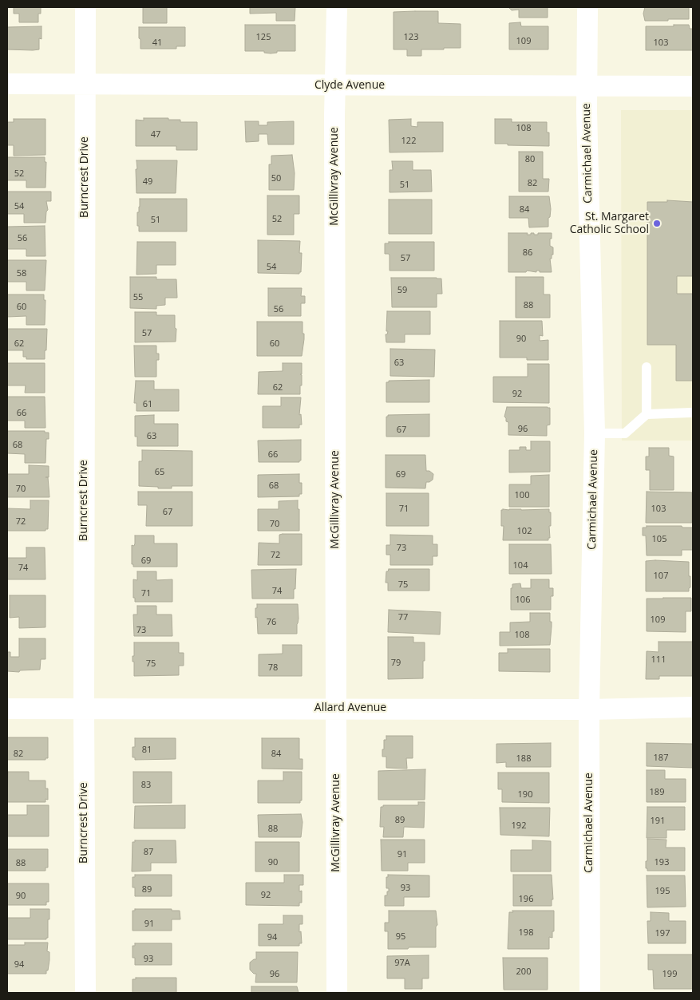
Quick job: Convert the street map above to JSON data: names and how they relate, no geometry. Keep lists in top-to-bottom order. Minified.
{"streets":{"street":["Clyde Avenue","Carmichael Avenue","McGillivray Avenue","Burncrest Drive","Allard Avenue"]},"crossings":[["Clyde Avenue","Carmichael Avenue"],["Clyde Avenue","McGillivray Avenue"],["Clyde Avenue","Burncrest Drive"],["Carmichael Avenue","Allard Avenue"],["McGillivray Avenue","Allard Avenue"],["Burncrest Drive","Allard Avenue"]],"places":["St. Margaret Catholic School"],"house_numbers":["125","123","109","41","103","108","47","122","80","52","50","49","82","51","54","84","52","51","56","86","57","54","58","59","55","88","60","56","57","90","62","60","63","62","92","61","66","96","67","63","68","66","65","69","68","70","100","71","103","67","72","70","102","105","73","72","69","104","74","107","75","74","71","106","77","109","76","73","108","111","79","75","78","81","82","84","187","188","83","189","190","89","191","192","88","87","91","90","193","88","93","89","195","92","90","196","91","198","197","95","94","93","97A","94","200","96","199"]}
